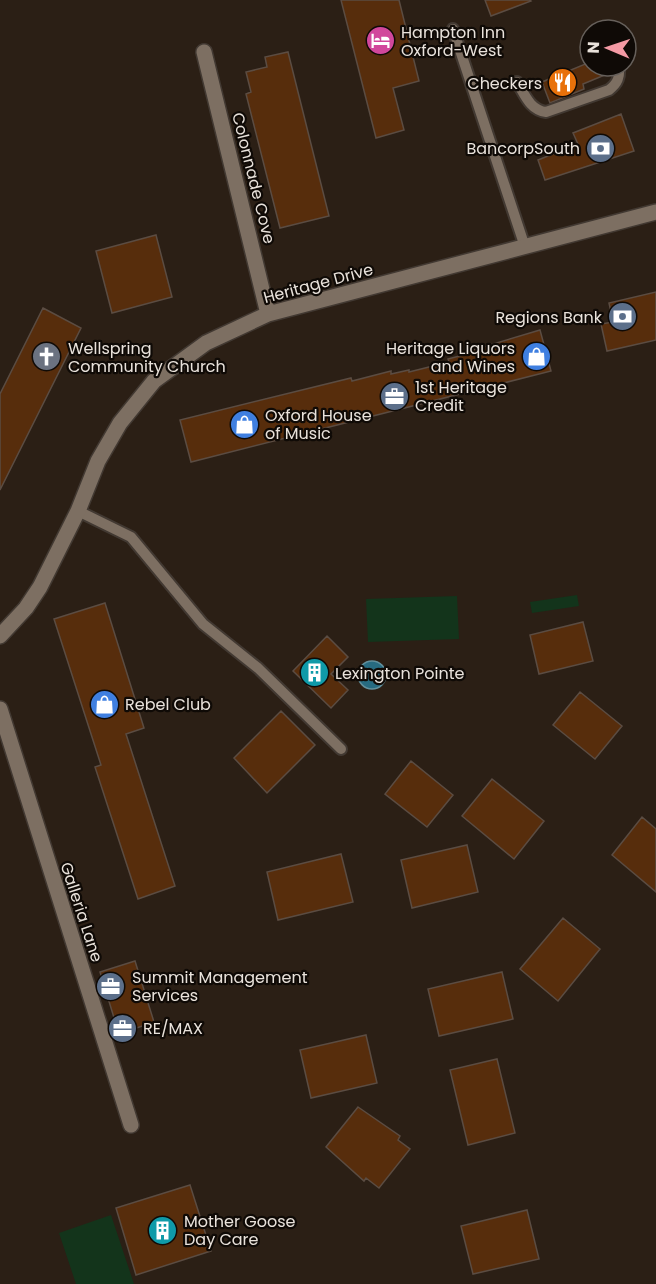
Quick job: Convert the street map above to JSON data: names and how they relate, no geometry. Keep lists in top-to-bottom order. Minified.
{"streets":{"street":["Colonnade Cove","Heritage Drive","Galleria Lane"]},"crossings":[["Colonnade Cove","Heritage Drive"]],"places":{"hotel":["Hampton Inn Oxford-West"],"restaurant":["Checkers"],"bank":["BancorpSouth","Regions Bank"],"church":["Wellspring Community Church"],"shop":["Heritage Liquors and Wines","Oxford House of Music","Rebel Club"],"office":["1st Heritage Credit","Summit Management Services","RE/MAX"],"building":["Lexington Pointe","Mother Goose Day Care"]},"north":"left"}
